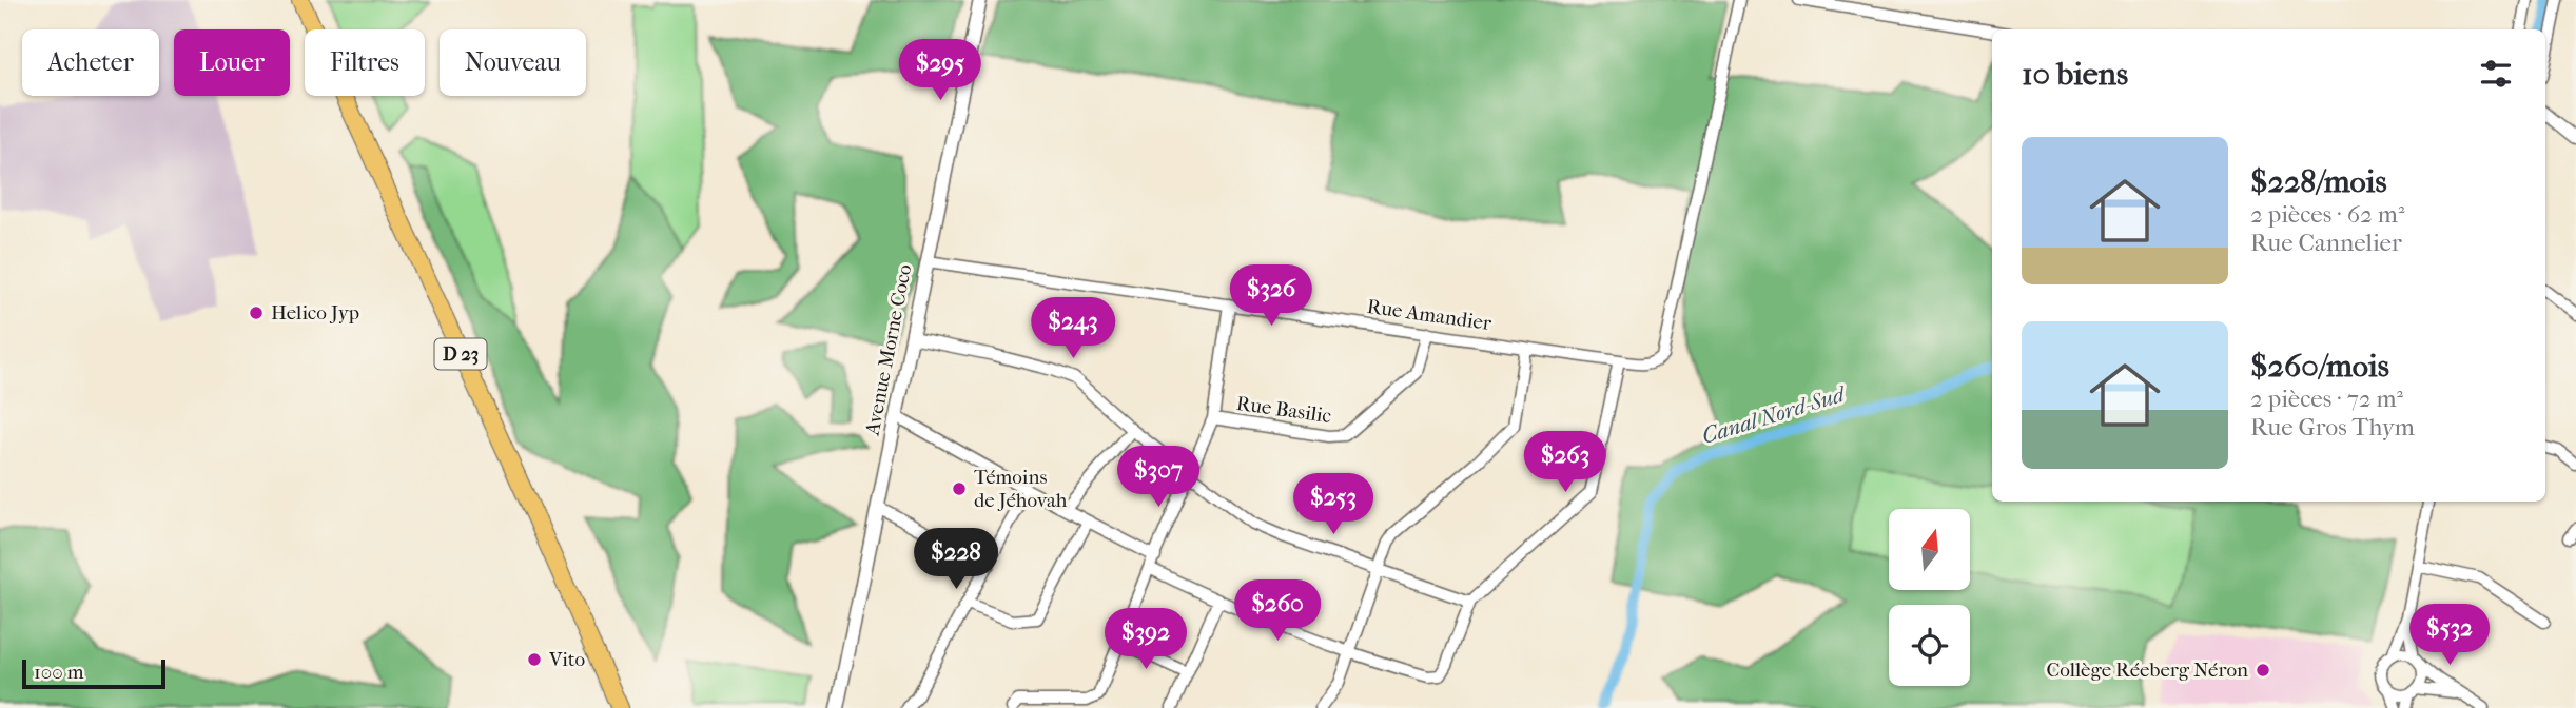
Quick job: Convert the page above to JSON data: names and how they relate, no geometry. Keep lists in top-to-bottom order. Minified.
{"streets":{"main road":["D 23"],"street":["Rue Amandier","Avenue Morne Coco","Rue Basilic"]},"crossings":[["Rue Amandier","Avenue Morne Coco"],["Rue Amandier","Rue Basilic"]],"water":["Canal Nord-Sud"],"places":["Helico Jyp","Témoins de Jéhovah","Vito","Collège Réeberg Néron"],"scale_bar":"100 m","north":"top","page":{"chip":["Acheter","Louer","Filtres","Nouveau"],"heading":"10 biens","price":["$295","$326","$243","$263","$307","$253","$228","$260","$532","$392"],"list":[{"name":"$228/mois","note":"2 pièces · 62 m² · Rue Cannelier"},{"name":"$260/mois","note":"2 pièces · 72 m² · Rue Gros Thym"}],"scale":"100 m"}}
